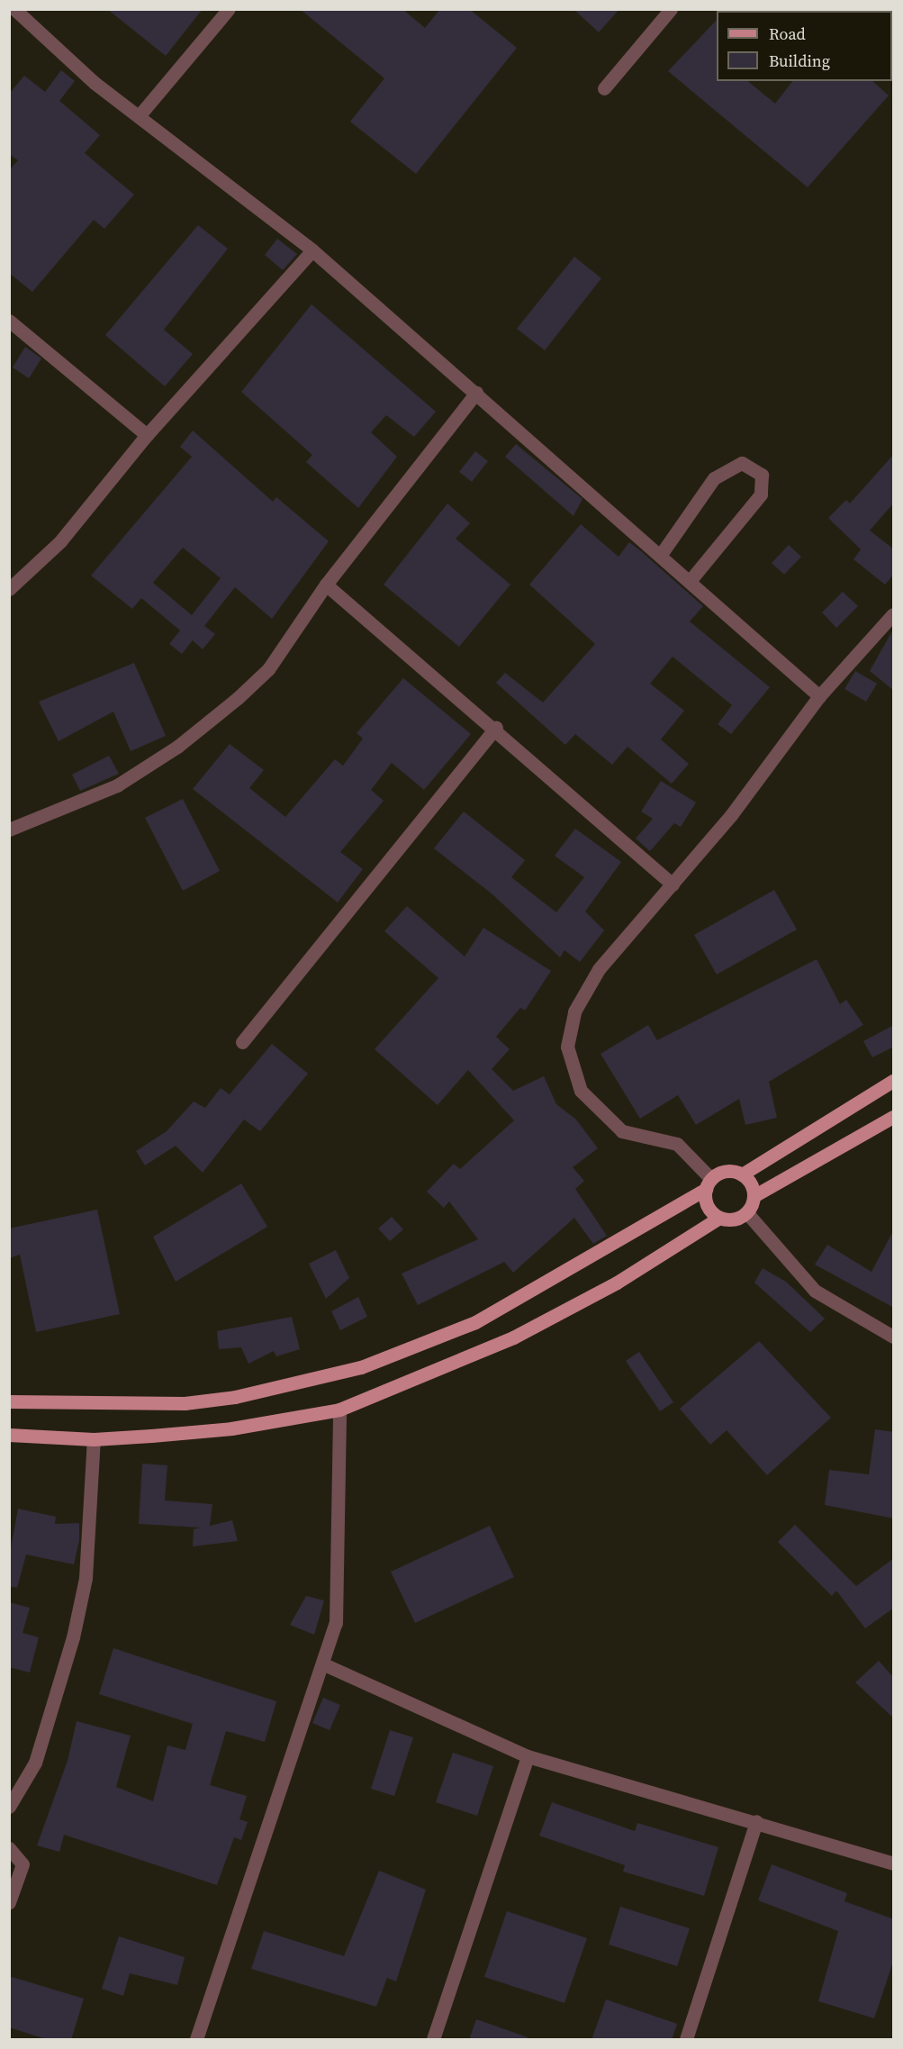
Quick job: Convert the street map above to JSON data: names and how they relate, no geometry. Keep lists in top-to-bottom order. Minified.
{"legend":["Road","Building"]}
